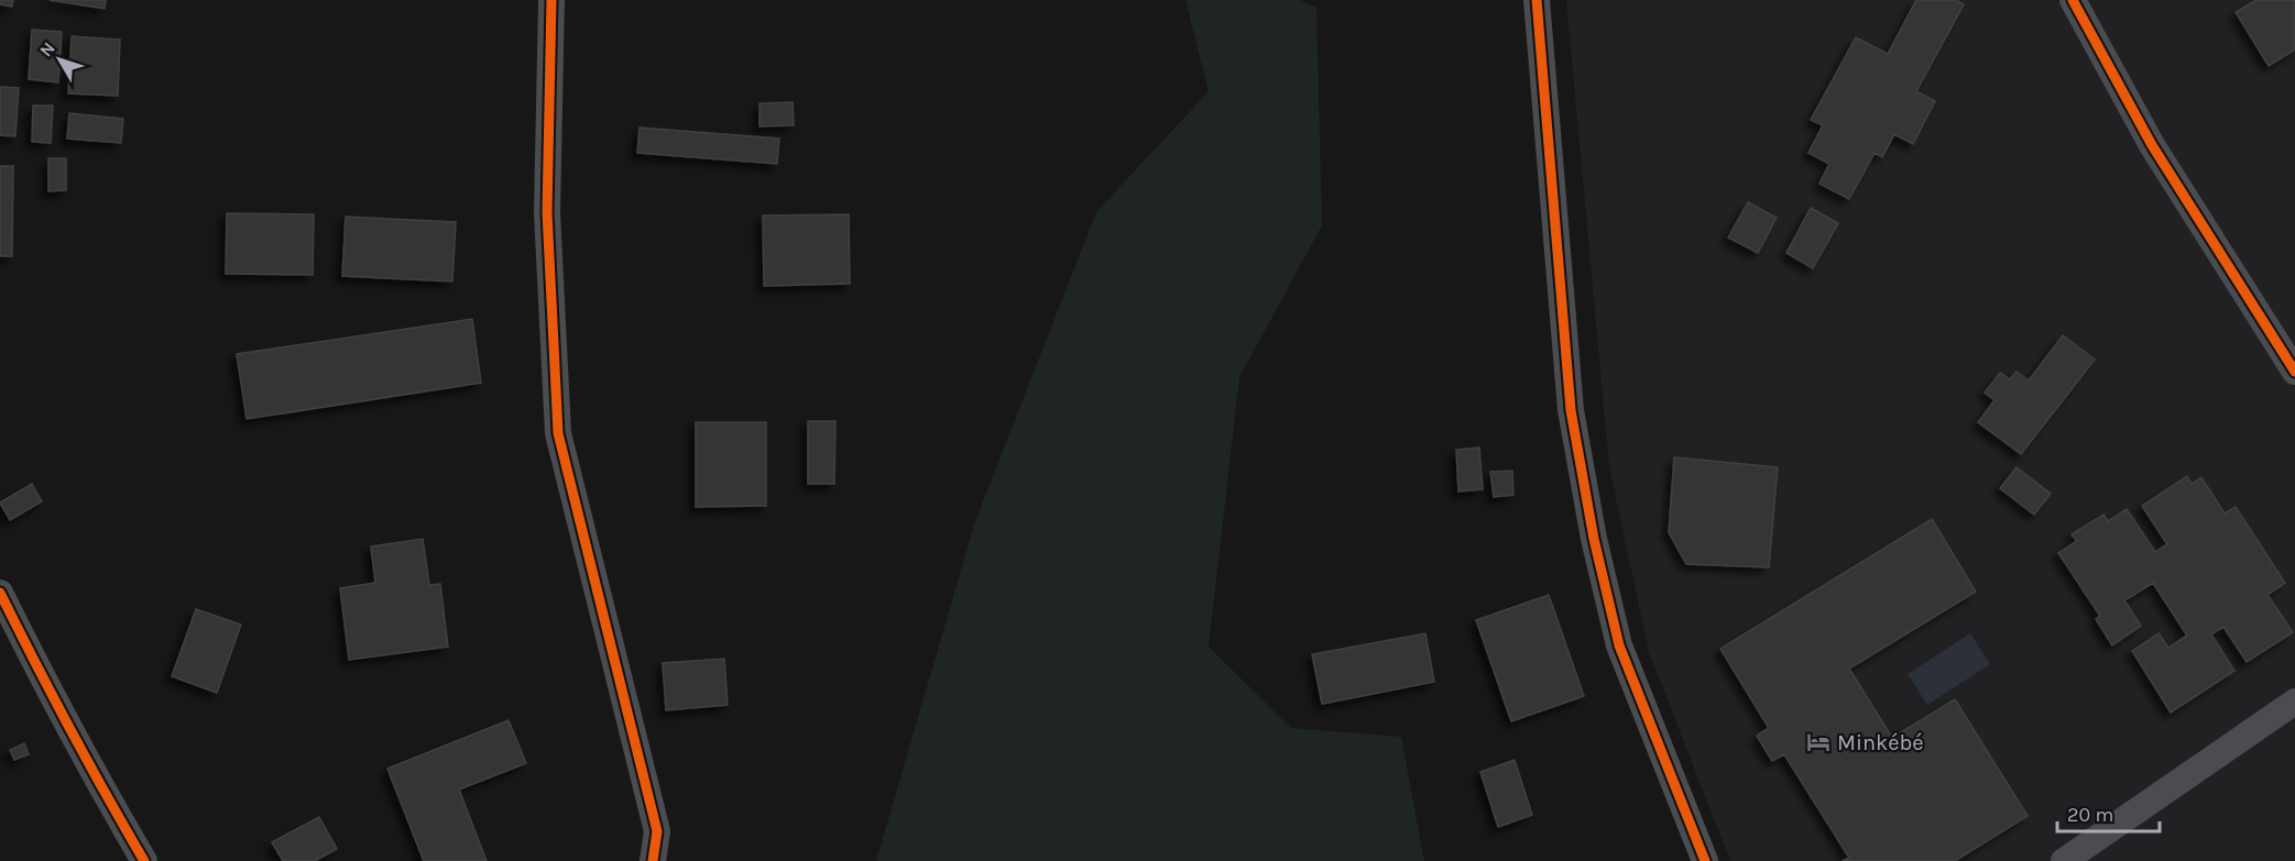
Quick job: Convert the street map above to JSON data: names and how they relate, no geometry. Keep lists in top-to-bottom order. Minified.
{"places":{"hotel":["Minkébé"]},"scale_bar":"20 m","north":"top left"}
